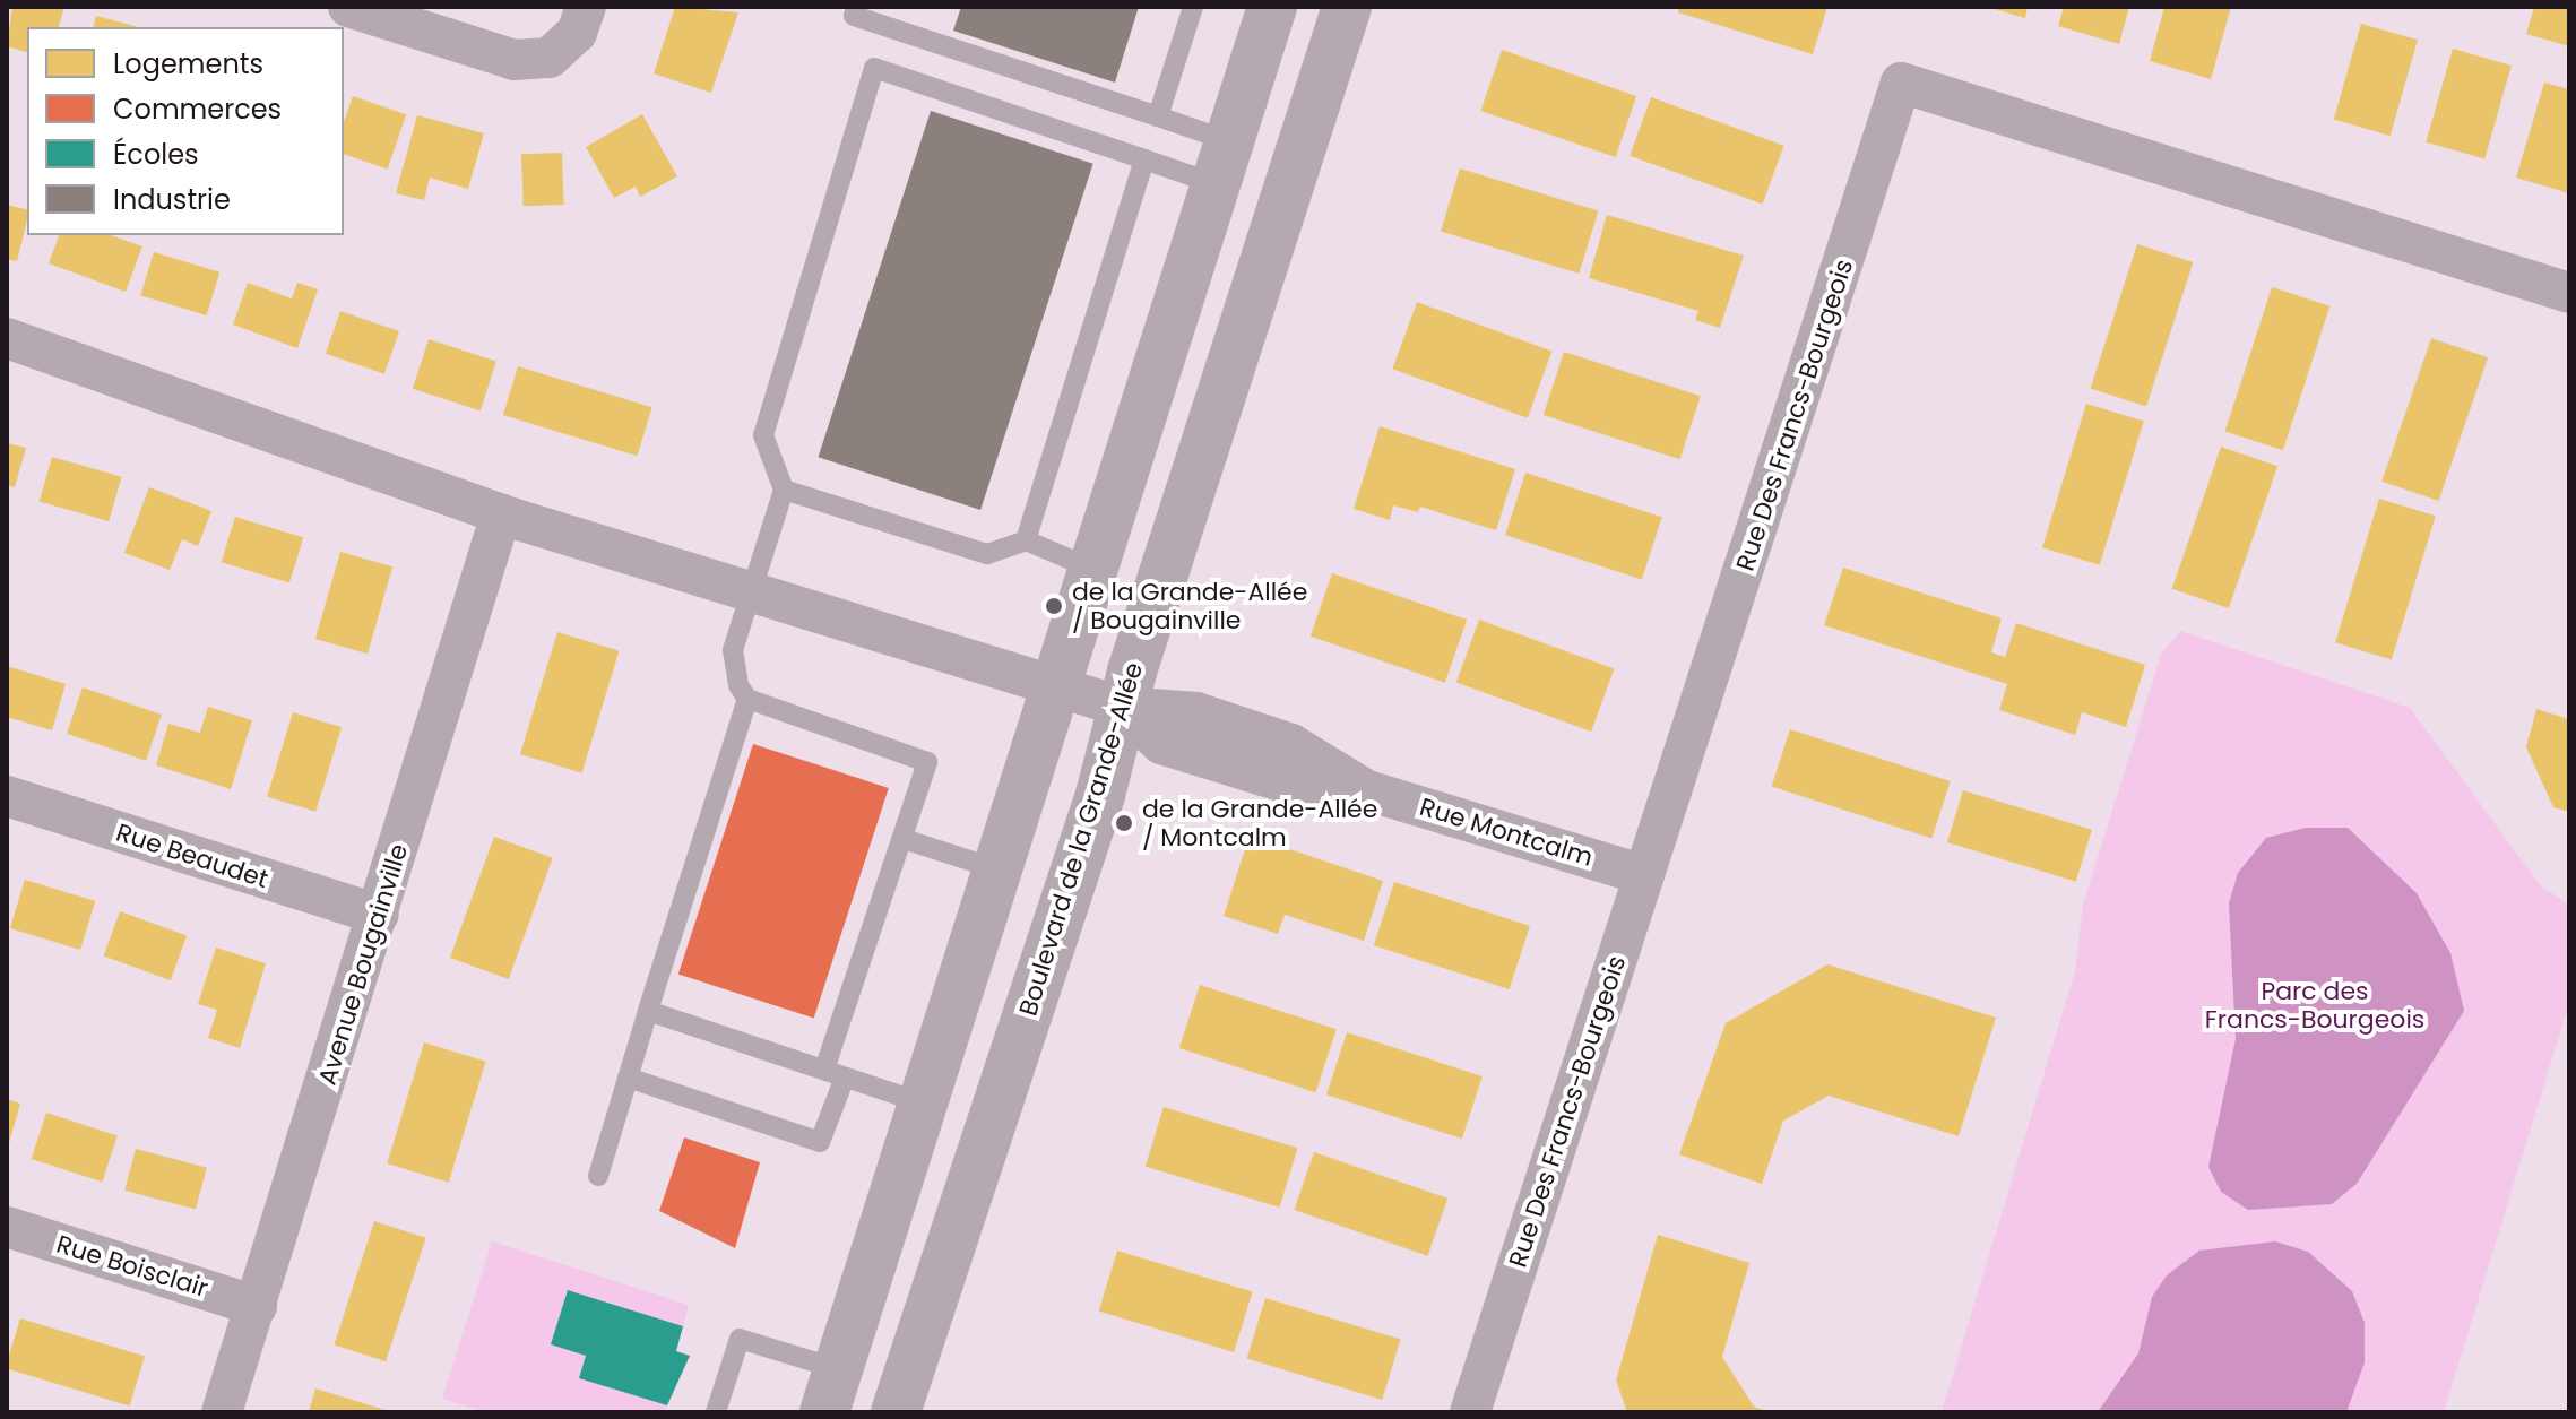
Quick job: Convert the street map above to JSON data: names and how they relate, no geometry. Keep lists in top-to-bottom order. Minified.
{"streets":{"street":["Rue Des Francs-Bourgeois","Rue Montcalm","Boulevard de la Grande-Allée","Rue Beaudet","Avenue Bougainville","Rue Boisclair"]},"crossings":[["Rue Des Francs-Bourgeois","Rue Montcalm"],["Rue Montcalm","Boulevard de la Grande-Allée"],["Rue Beaudet","Avenue Bougainville"],["Avenue Bougainville","Rue Boisclair"]],"parks":["Parc des Francs-Bourgeois"],"places":["de la Grande-Allée / Bougainville","de la Grande-Allée / Montcalm"],"legend":["Logements","Commerces","Écoles","Industrie"]}
